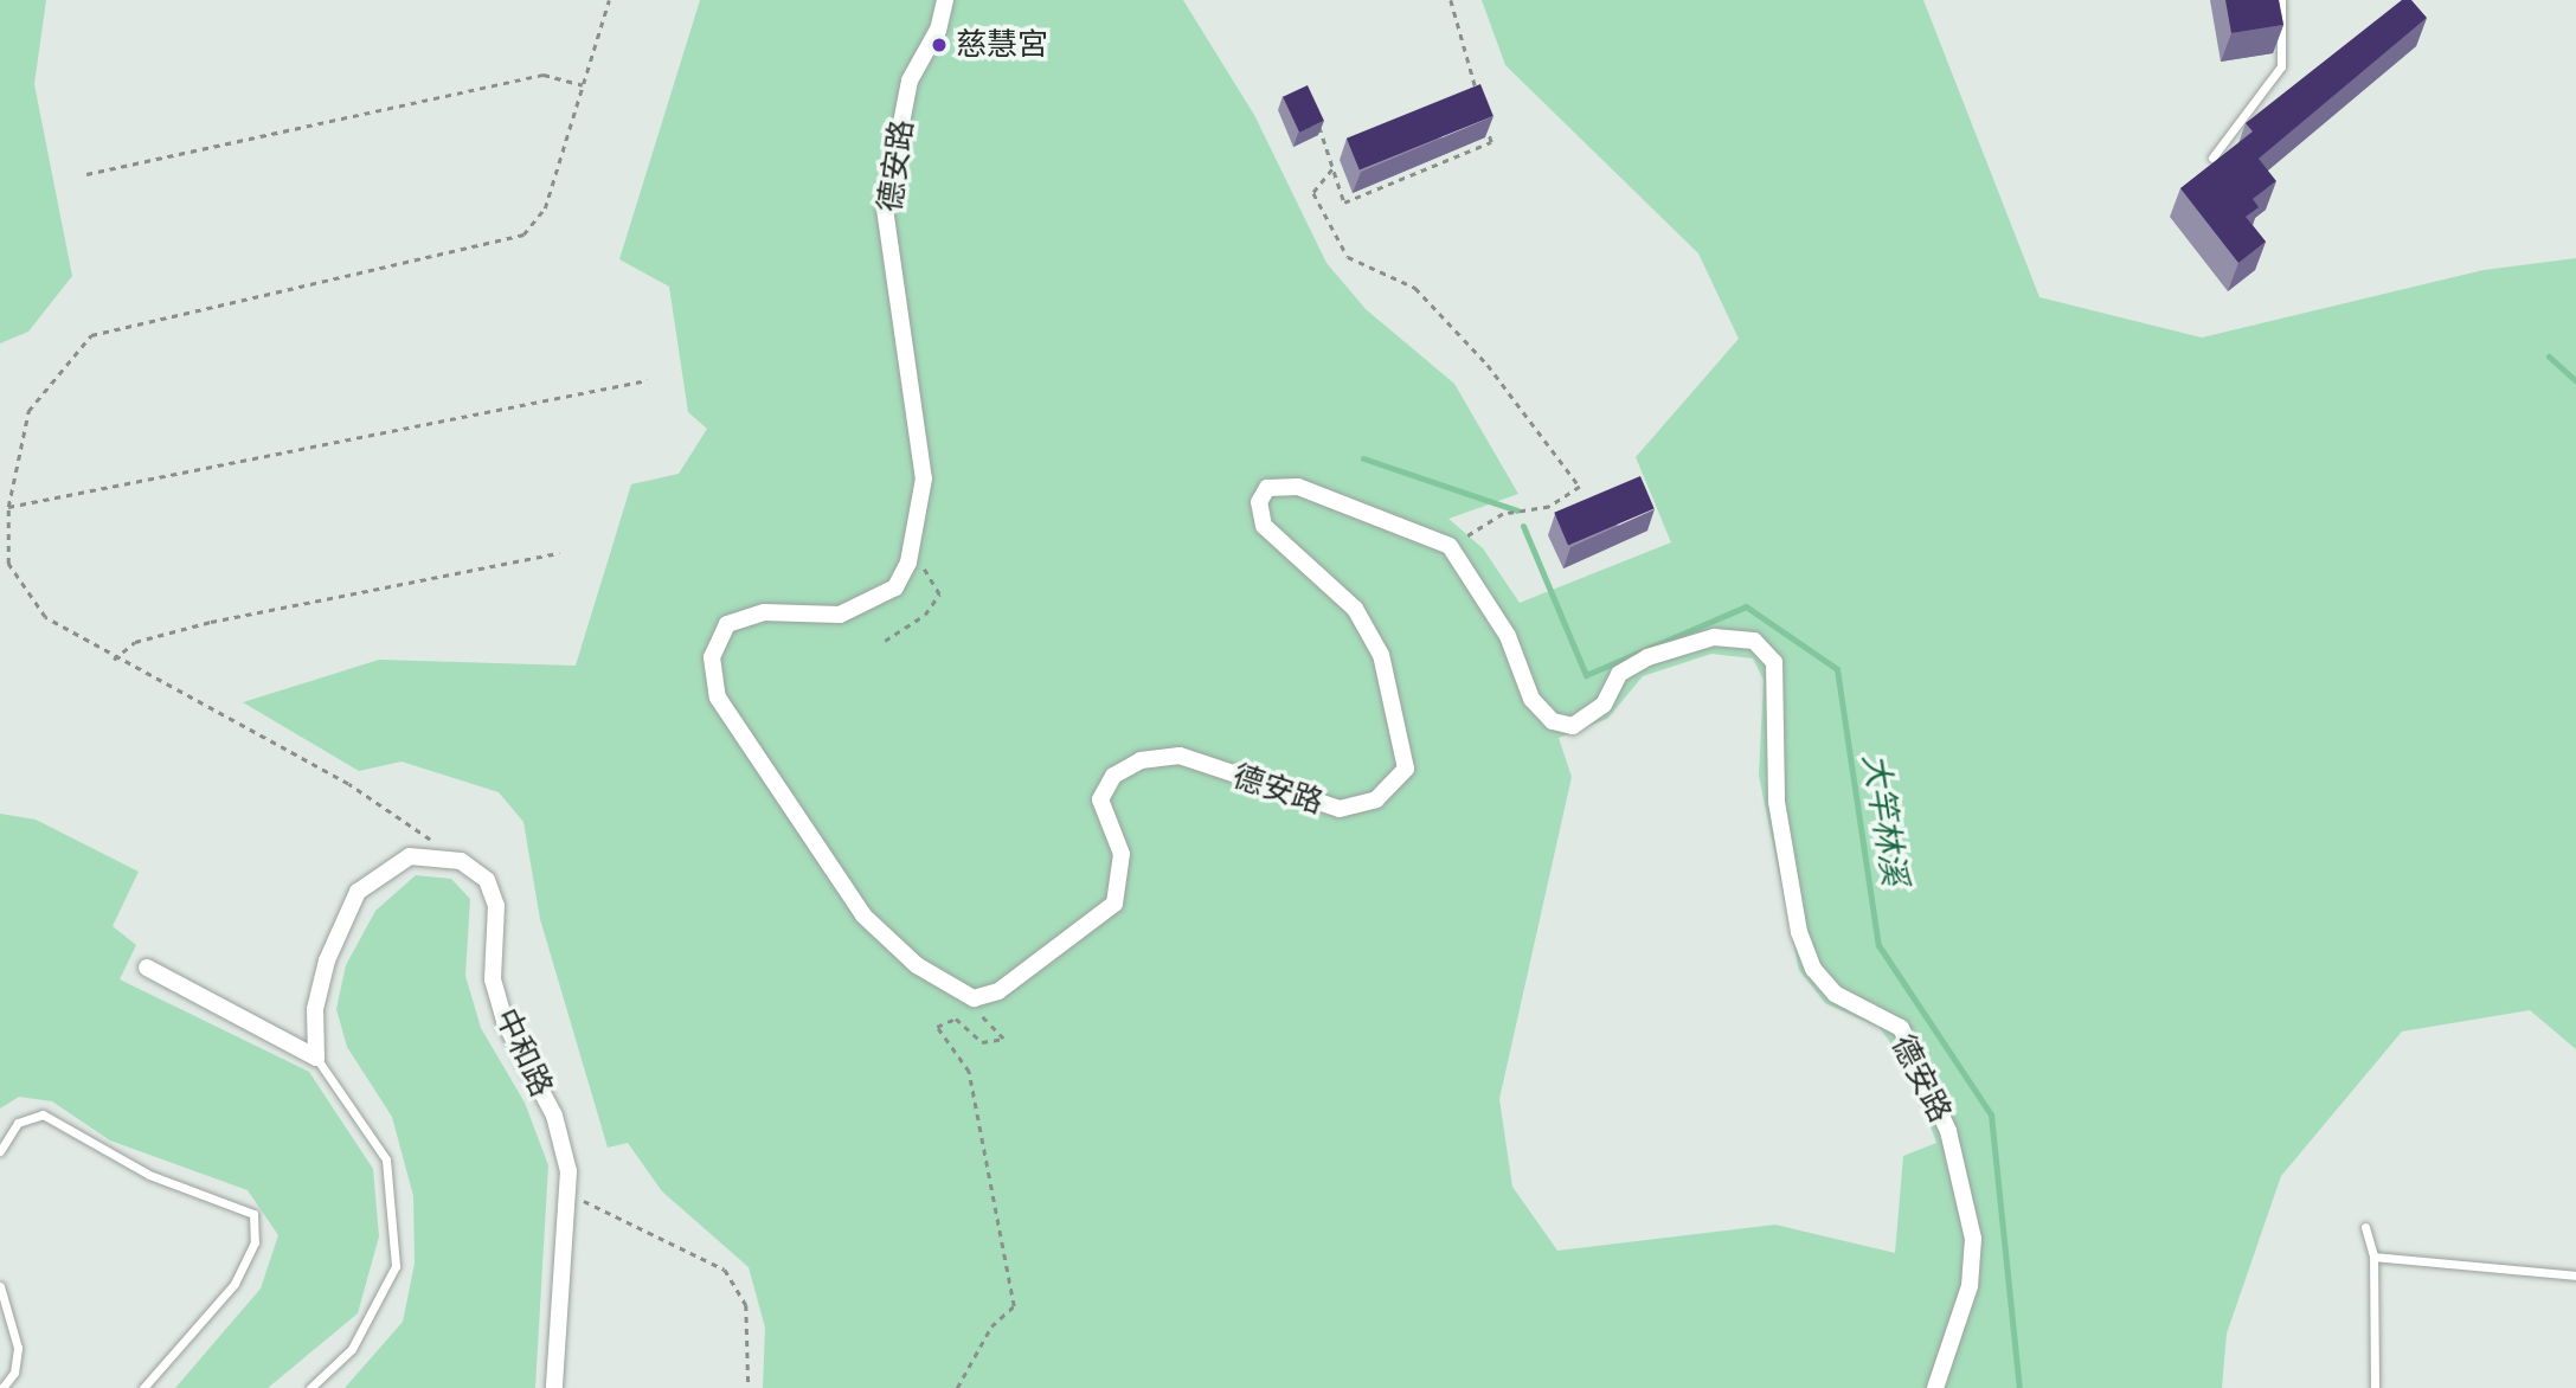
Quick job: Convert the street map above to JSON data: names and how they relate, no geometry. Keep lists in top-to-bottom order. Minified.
{"streets":{"street":["德安路","中和路"]},"water":["大竿林溪"],"places":["慈慧宮"]}
